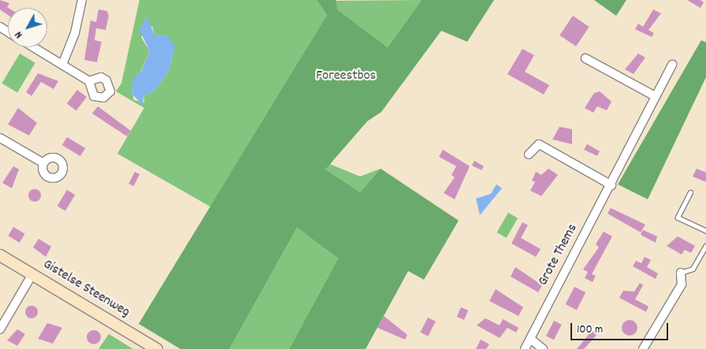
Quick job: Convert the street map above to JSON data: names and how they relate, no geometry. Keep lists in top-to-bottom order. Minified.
{"streets":{"main road":["Gistelse Steenweg"],"street":["Grote Thems"]},"parks":["Foreestbos"],"scale_bar":"100 m","north":"bottom left"}
